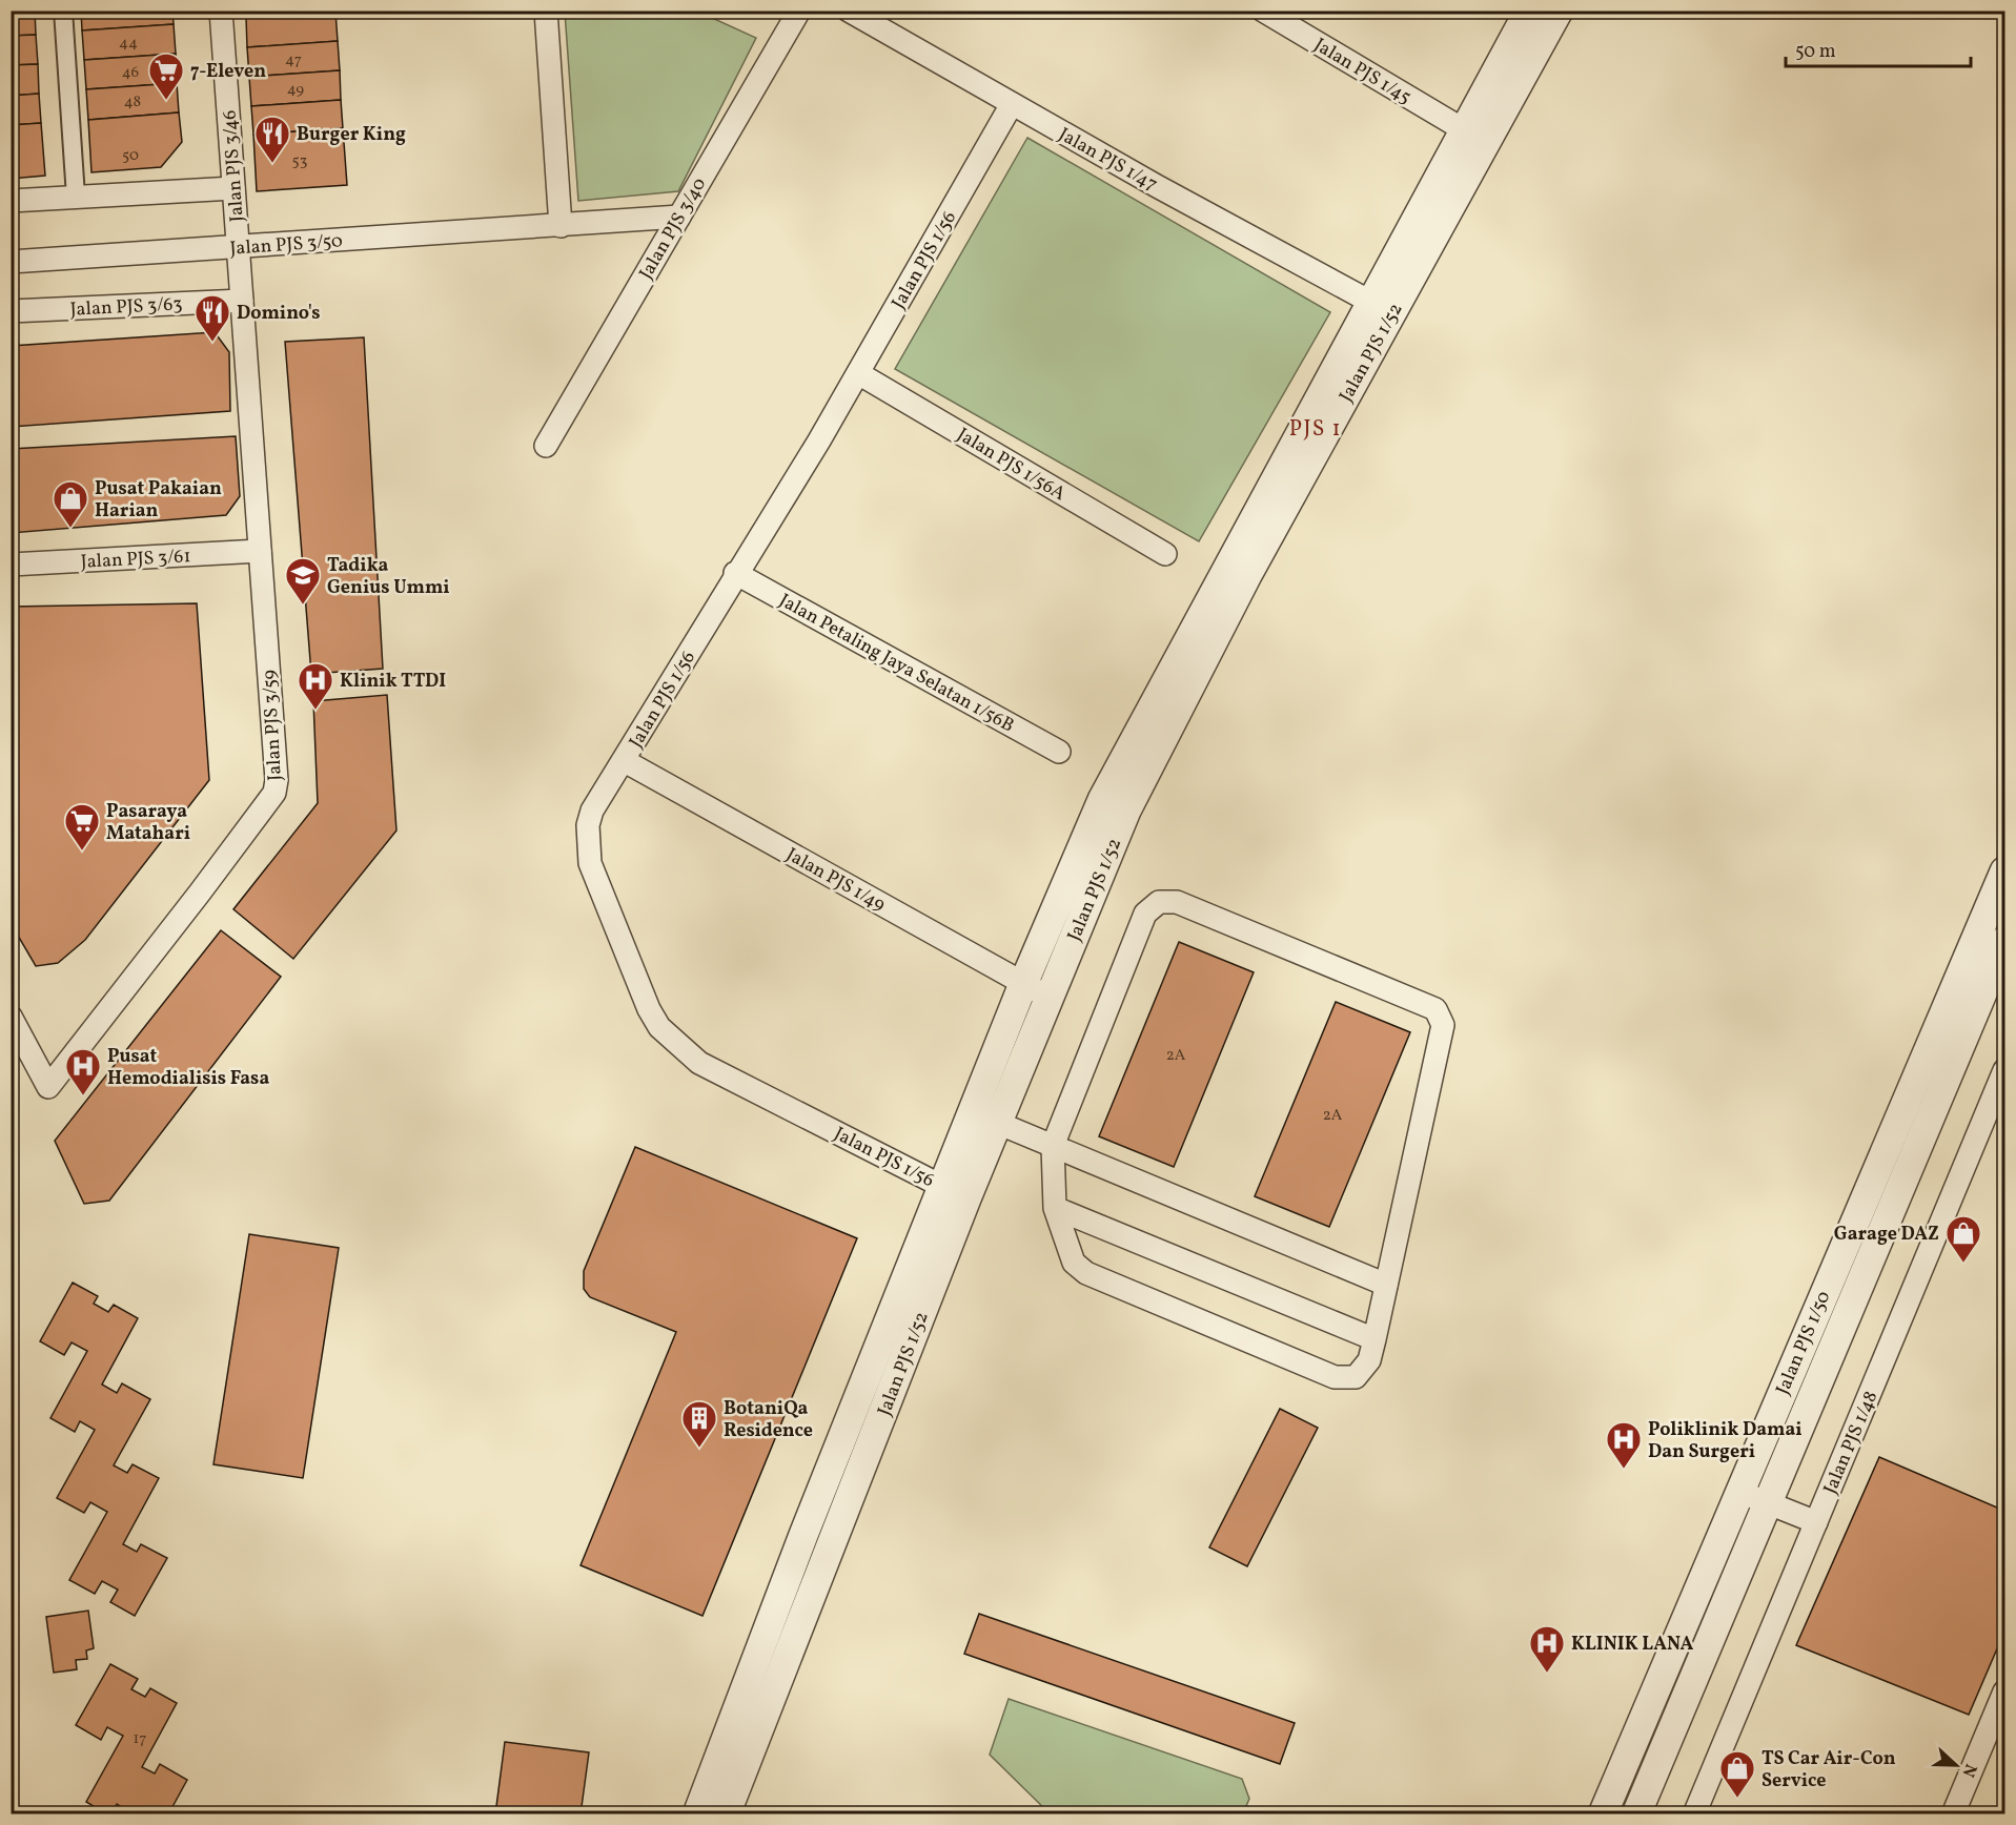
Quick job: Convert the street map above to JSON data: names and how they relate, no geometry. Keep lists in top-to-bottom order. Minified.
{"streets":{"street":["Jalan PJS 1/45","Jalan PJS 1/47","Jalan PJS 3/46","Jalan PJS 3/40","Jalan PJS 3/50","Jalan PJS 1/56","Jalan PJS 3/63","Jalan PJS 1/52","Jalan PJS 1/56A","Jalan PJS 3/61","Jalan Petaling Jaya Selatan 1/56B","Jalan PJS 3/59","Jalan PJS 1/49","Jalan PJS 1/50","Jalan PJS 1/48"]},"crossings":[["Jalan PJS 1/45","Jalan PJS 1/52"],["Jalan PJS 1/47","Jalan PJS 1/56"],["Jalan PJS 1/47","Jalan PJS 1/52"],["Jalan PJS 3/46","Jalan PJS 3/50"],["Jalan PJS 3/46","Jalan PJS 3/59"],["Jalan PJS 3/40","Jalan PJS 3/50"],["Jalan PJS 3/50","Jalan PJS 3/59"],["Jalan PJS 1/56","Jalan PJS 1/52"],["Jalan PJS 1/56","Jalan PJS 1/56A"],["Jalan PJS 1/56","Jalan Petaling Jaya Selatan 1/56B"],["Jalan PJS 1/56","Jalan PJS 1/49"],["Jalan PJS 3/63","Jalan PJS 3/59"],["Jalan PJS 1/52","Jalan PJS 1/49"],["Jalan PJS 3/61","Jalan PJS 3/59"]],"districts":["PJS 1"],"places":{"supermarket":["7-Eleven","Pasaraya Matahari"],"restaurant":["Burger King","Domino's"],"shop":["Pusat Pakaian Harian","Garage DAZ","TS Car Air-Con Service"],"school or university":["Tadika Genius Ummi"],"hospital":["Klinik TTDI","Pusat Hemodialisis Fasa","Poliklinik Damai Dan Surgeri","KLINIK LANA"],"building":["BotaniQa Residence"]},"house_numbers":["44","47","46","49","48","50","53","2A","2A","17"],"scale_bar":"50 m","north":"right"}
